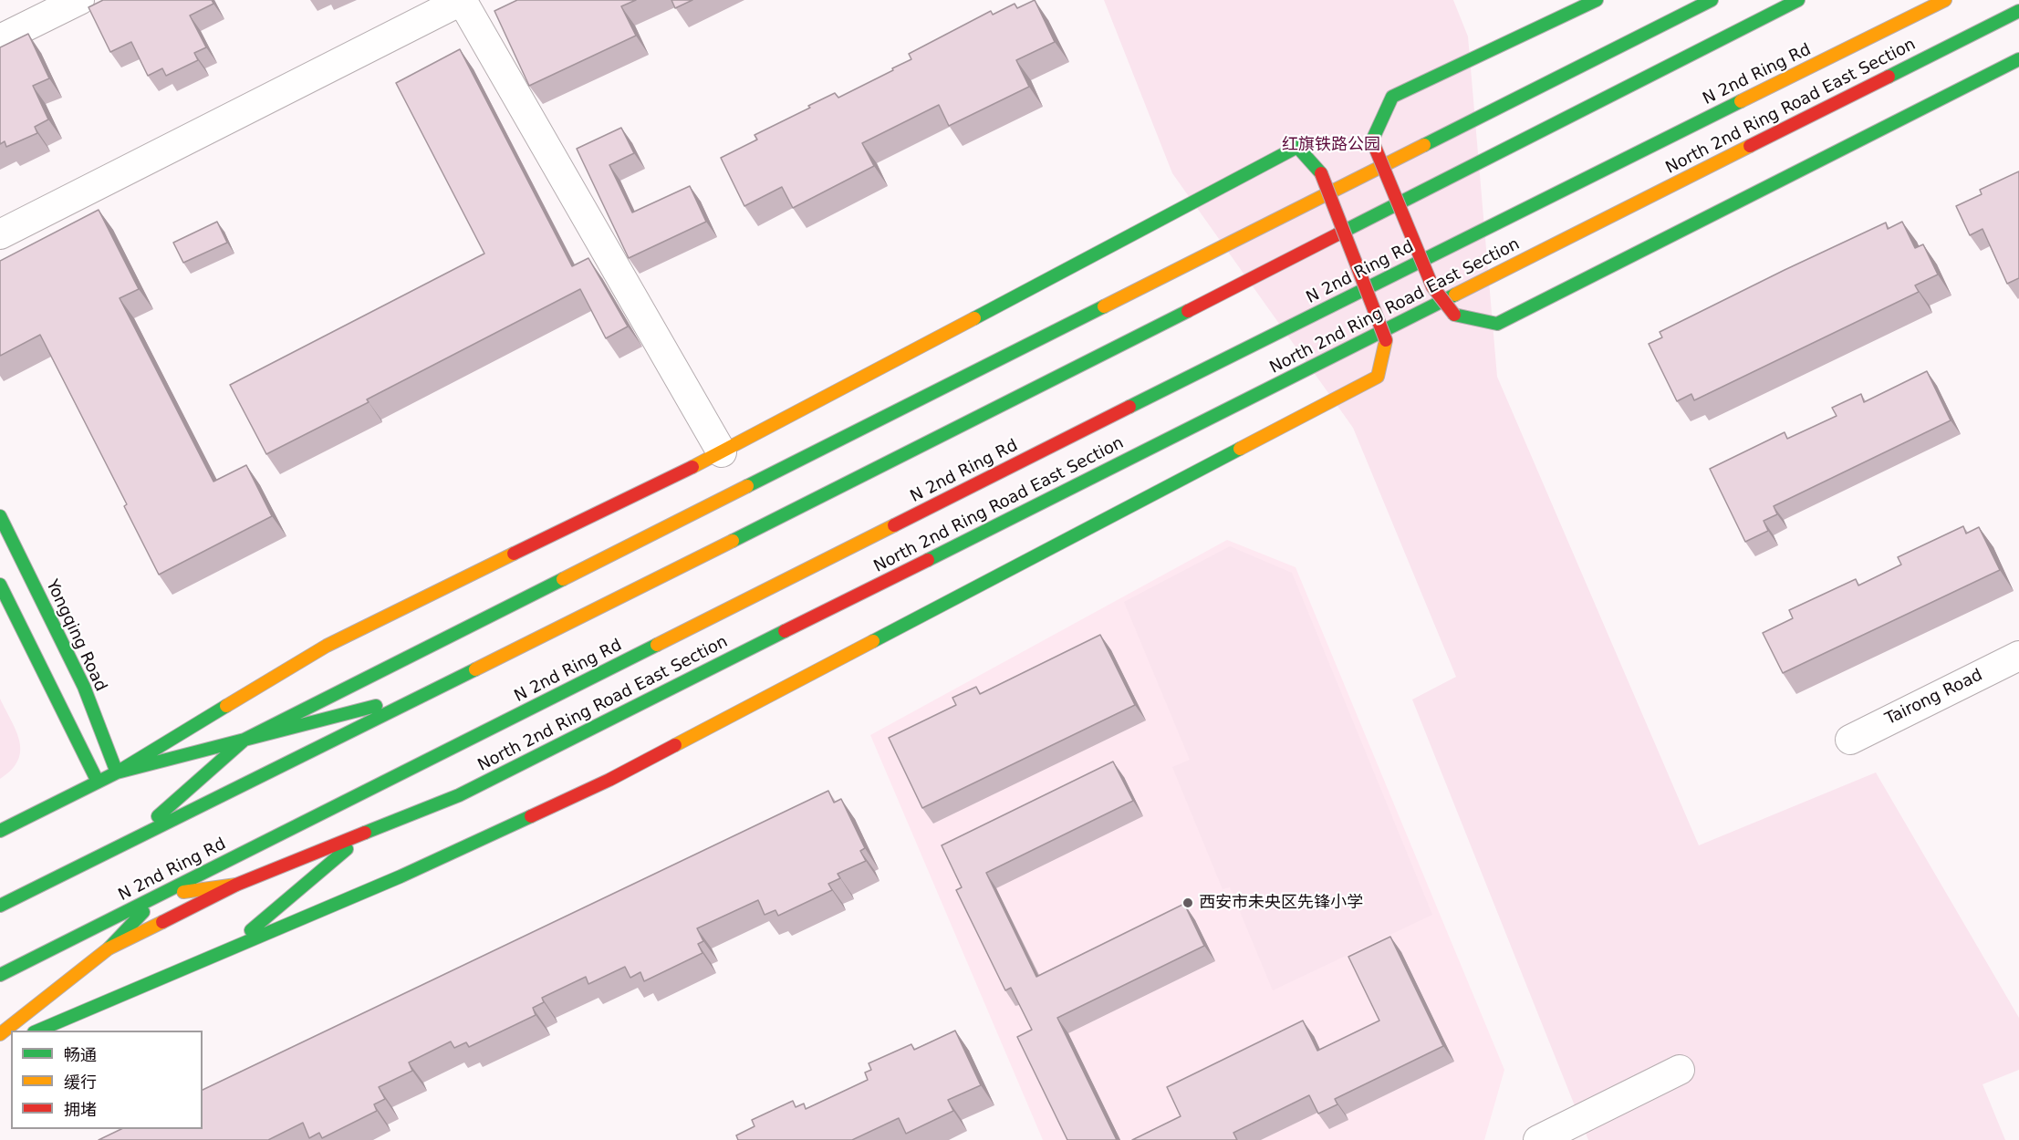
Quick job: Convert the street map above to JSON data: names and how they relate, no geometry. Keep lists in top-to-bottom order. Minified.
{"streets":{"main road":["N 2nd Ring Rd","North 2nd Ring Road East Section","Yongqing Road"],"street":["Tairong Road"]},"parks":["红旗铁路公园"],"places":["西安市未央区先锋小学"],"legend":["畅通","缓行","拥堵"]}
